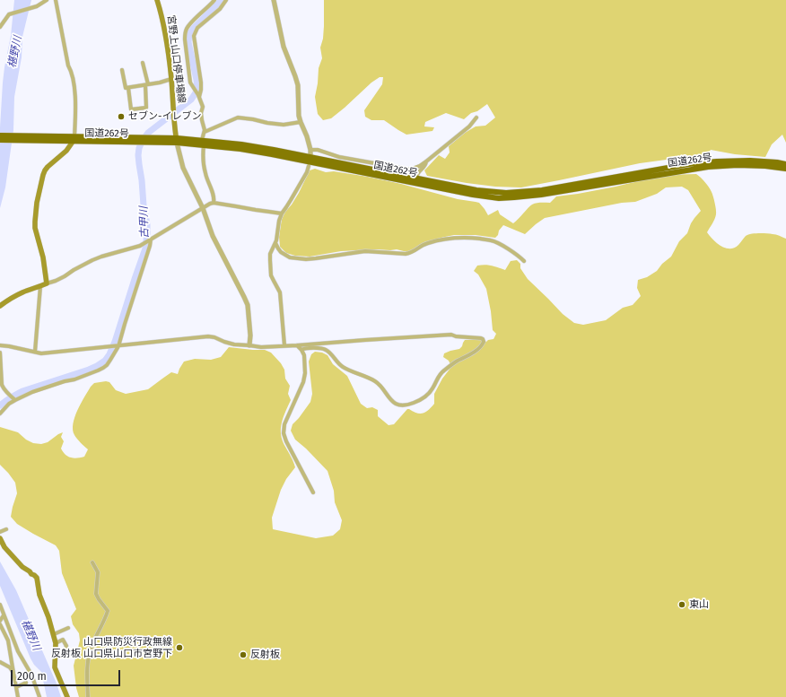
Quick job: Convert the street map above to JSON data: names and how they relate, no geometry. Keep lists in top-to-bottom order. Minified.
{"streets":{"highway":["国道262号"],"main road":["宮野上山口停車場線"]},"crossings":[["宮野上山口停車場線","国道262号"]],"water":["椹野川","古甲川"],"places":["セブン-イレブン","東山","山口県防災行政無線 反射板 山口県山口市宮野下","反射板"],"scale_bar":"200 m"}
